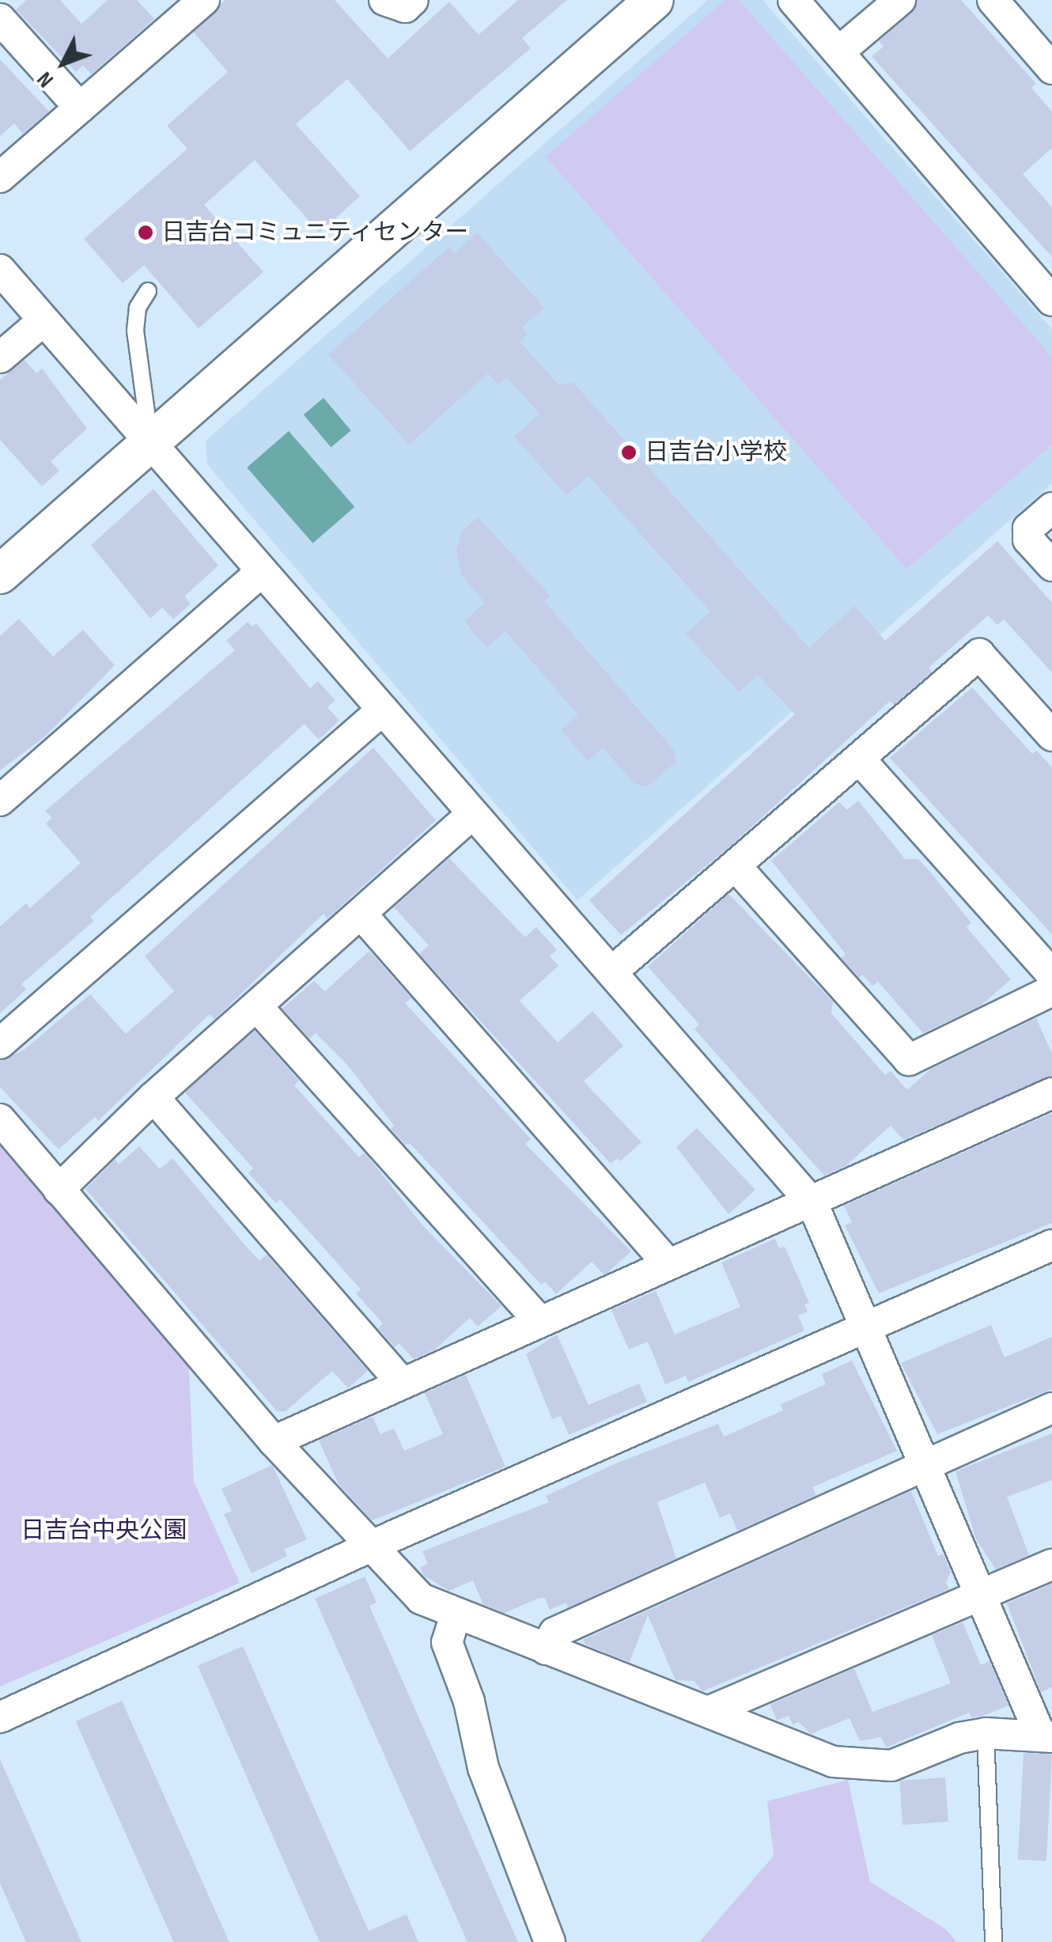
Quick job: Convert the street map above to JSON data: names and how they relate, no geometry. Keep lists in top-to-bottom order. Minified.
{"parks":["日吉台中央公園"],"places":["日吉台コミュニティセンター","日吉台小学校"],"north":"bottom left"}
